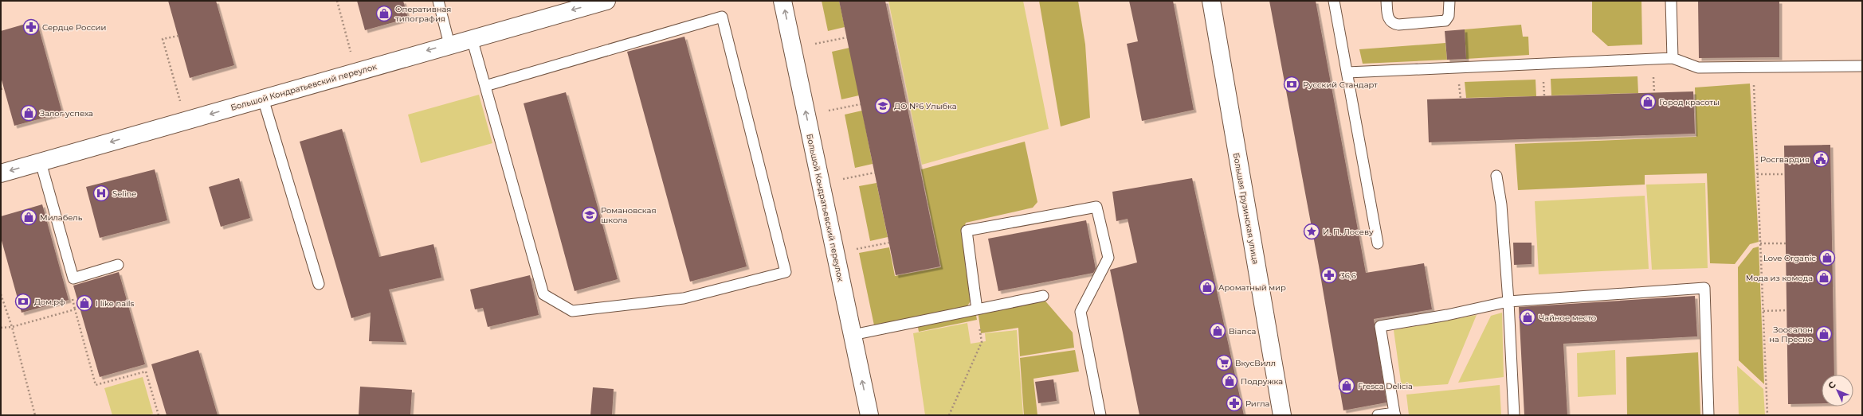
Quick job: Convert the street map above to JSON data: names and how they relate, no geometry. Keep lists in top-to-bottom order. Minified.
{"streets":{"street":["Большой Кондратьевский переулок","Большая Грузинская улица"]},"places":{"shop":["Оперативная типография","Город красоты","Залог успеха","Милабель","Love Organic","Мода из комода","Ароматный мир","I like nails","Чайное место","Bianca","Зоосалон на Пресне","Подружка","Fresca Delicia"],"pharmacy":["Сердце России","36,6","Ригла"],"bank":["Русский Стандарт","Дом.рф"],"school or university":["ДО №6 Улыбка","Романовская школа"],"public building":["Росгвардия"],"hospital":["Seline"],"place":["И. П. Лосеву"],"supermarket":["ВкусВилл"]},"north":"top left"}
